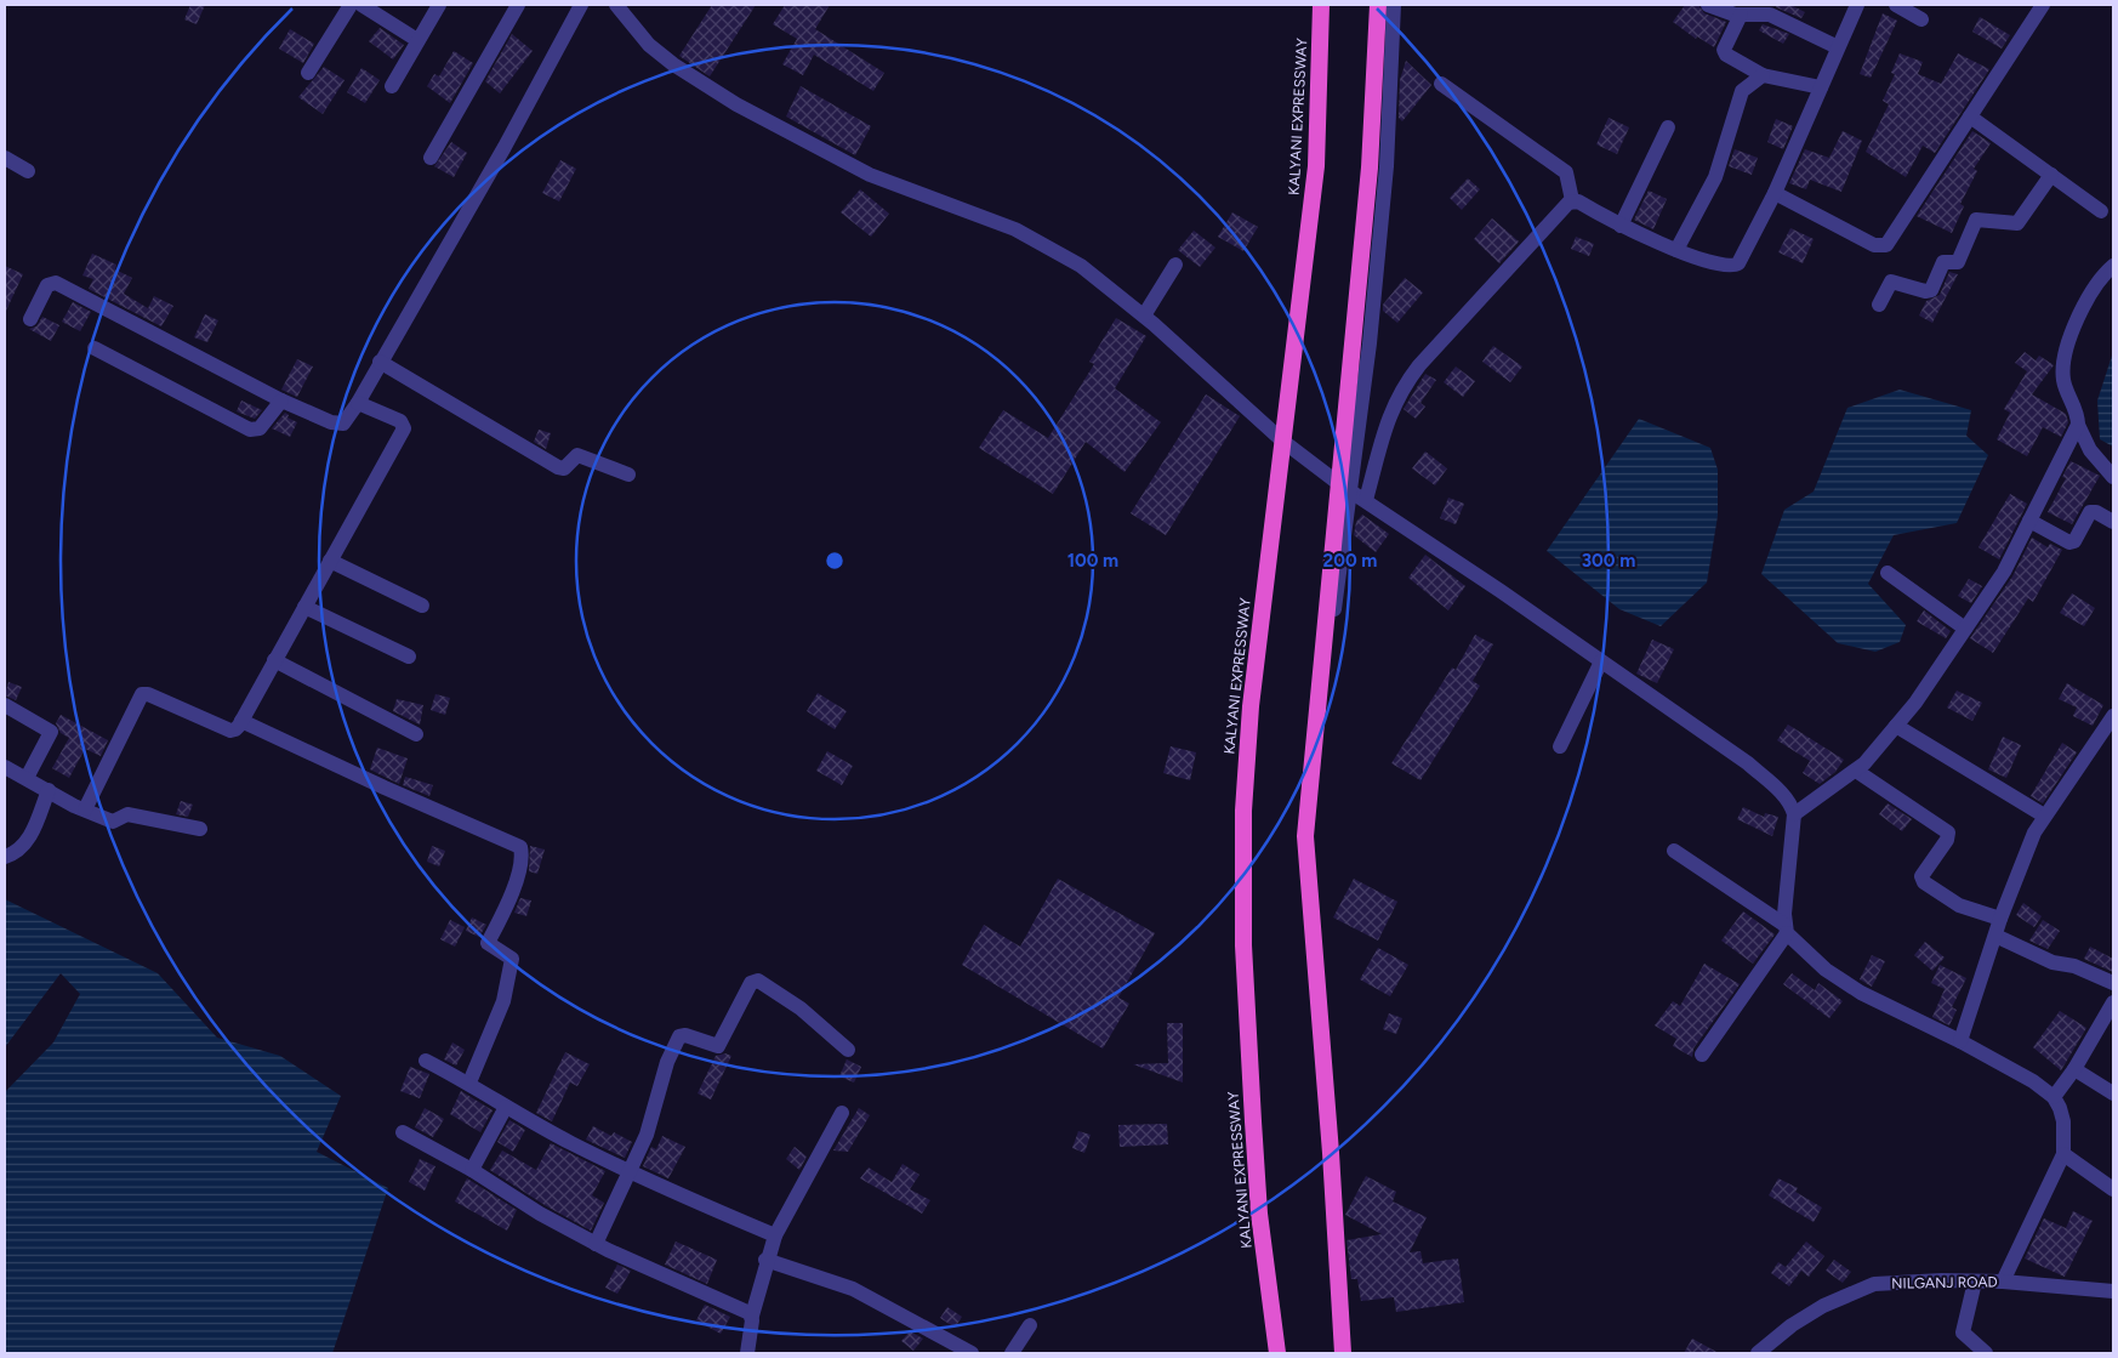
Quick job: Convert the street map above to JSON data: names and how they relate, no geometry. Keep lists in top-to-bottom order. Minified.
{"streets":{"highway":["KALYANI EXPRESSWAY"],"street":["NILGANJ ROAD"]},"rings":["100 m","200 m","300 m"]}
